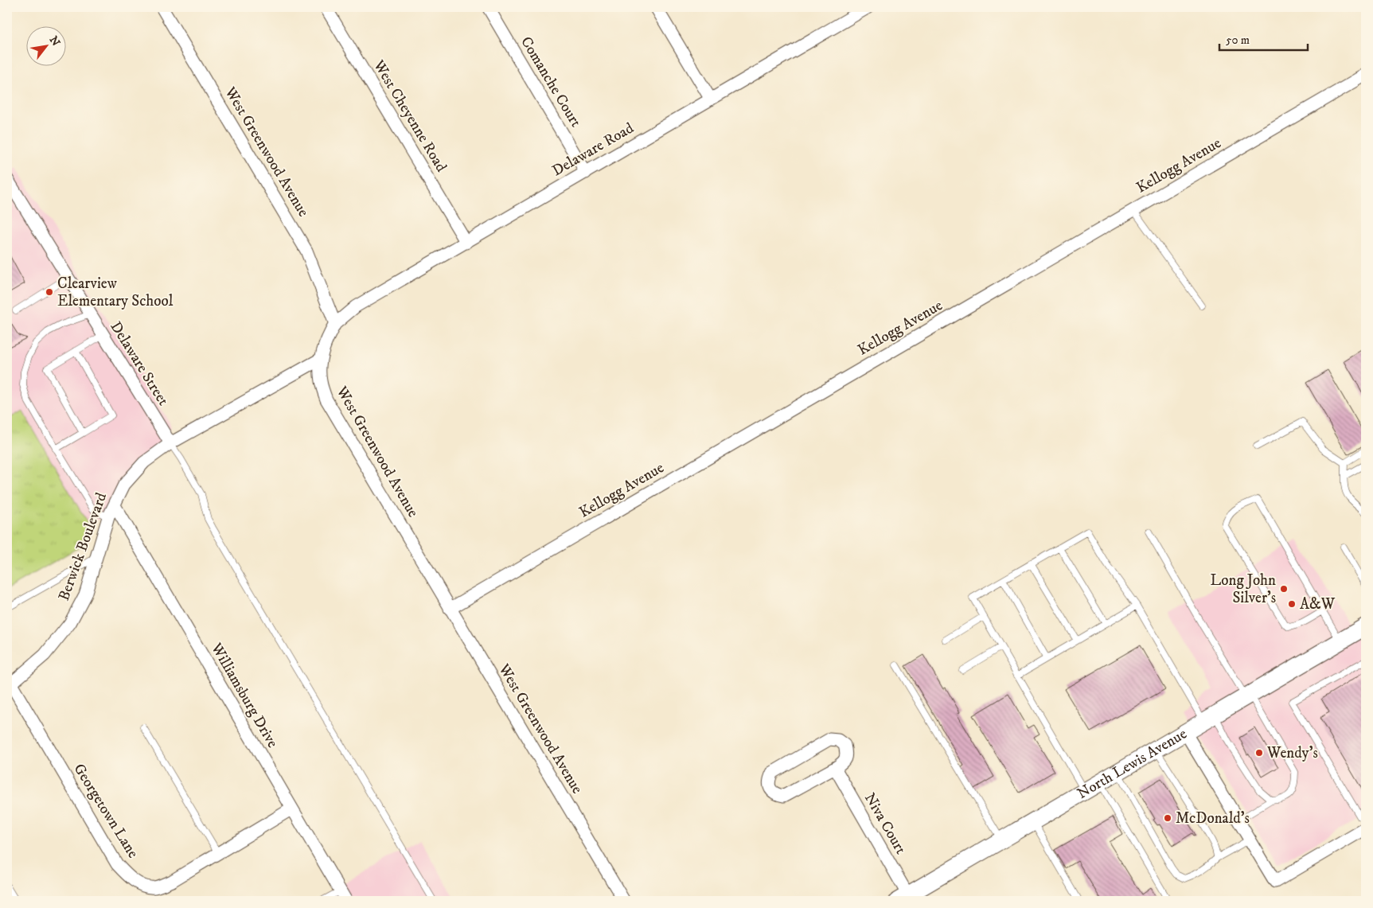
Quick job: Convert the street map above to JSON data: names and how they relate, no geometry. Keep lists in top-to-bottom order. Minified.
{"streets":{"main road":["North Lewis Avenue"],"street":["Comanche Court","West Cheyenne Road","Delaware Road","West Greenwood Avenue","Kellogg Avenue","Delaware Street","Berwick Boulevard","Williamsburg Drive","Georgetown Lane","Niva Court"]},"crossings":[["Comanche Court","Delaware Road"],["West Cheyenne Road","Delaware Road"],["Delaware Road","West Greenwood Avenue"],["West Greenwood Avenue","Kellogg Avenue"],["West Greenwood Avenue","Berwick Boulevard"],["Delaware Street","Berwick Boulevard"],["Berwick Boulevard","Williamsburg Drive"],["Berwick Boulevard","Georgetown Lane"],["Williamsburg Drive","Georgetown Lane"],["North Lewis Avenue","Niva Court"]],"places":["Clearview Elementary School","Long John Silver's","A&W","Wendy's","McDonald's"],"scale_bar":"50 m","north":"top right"}
